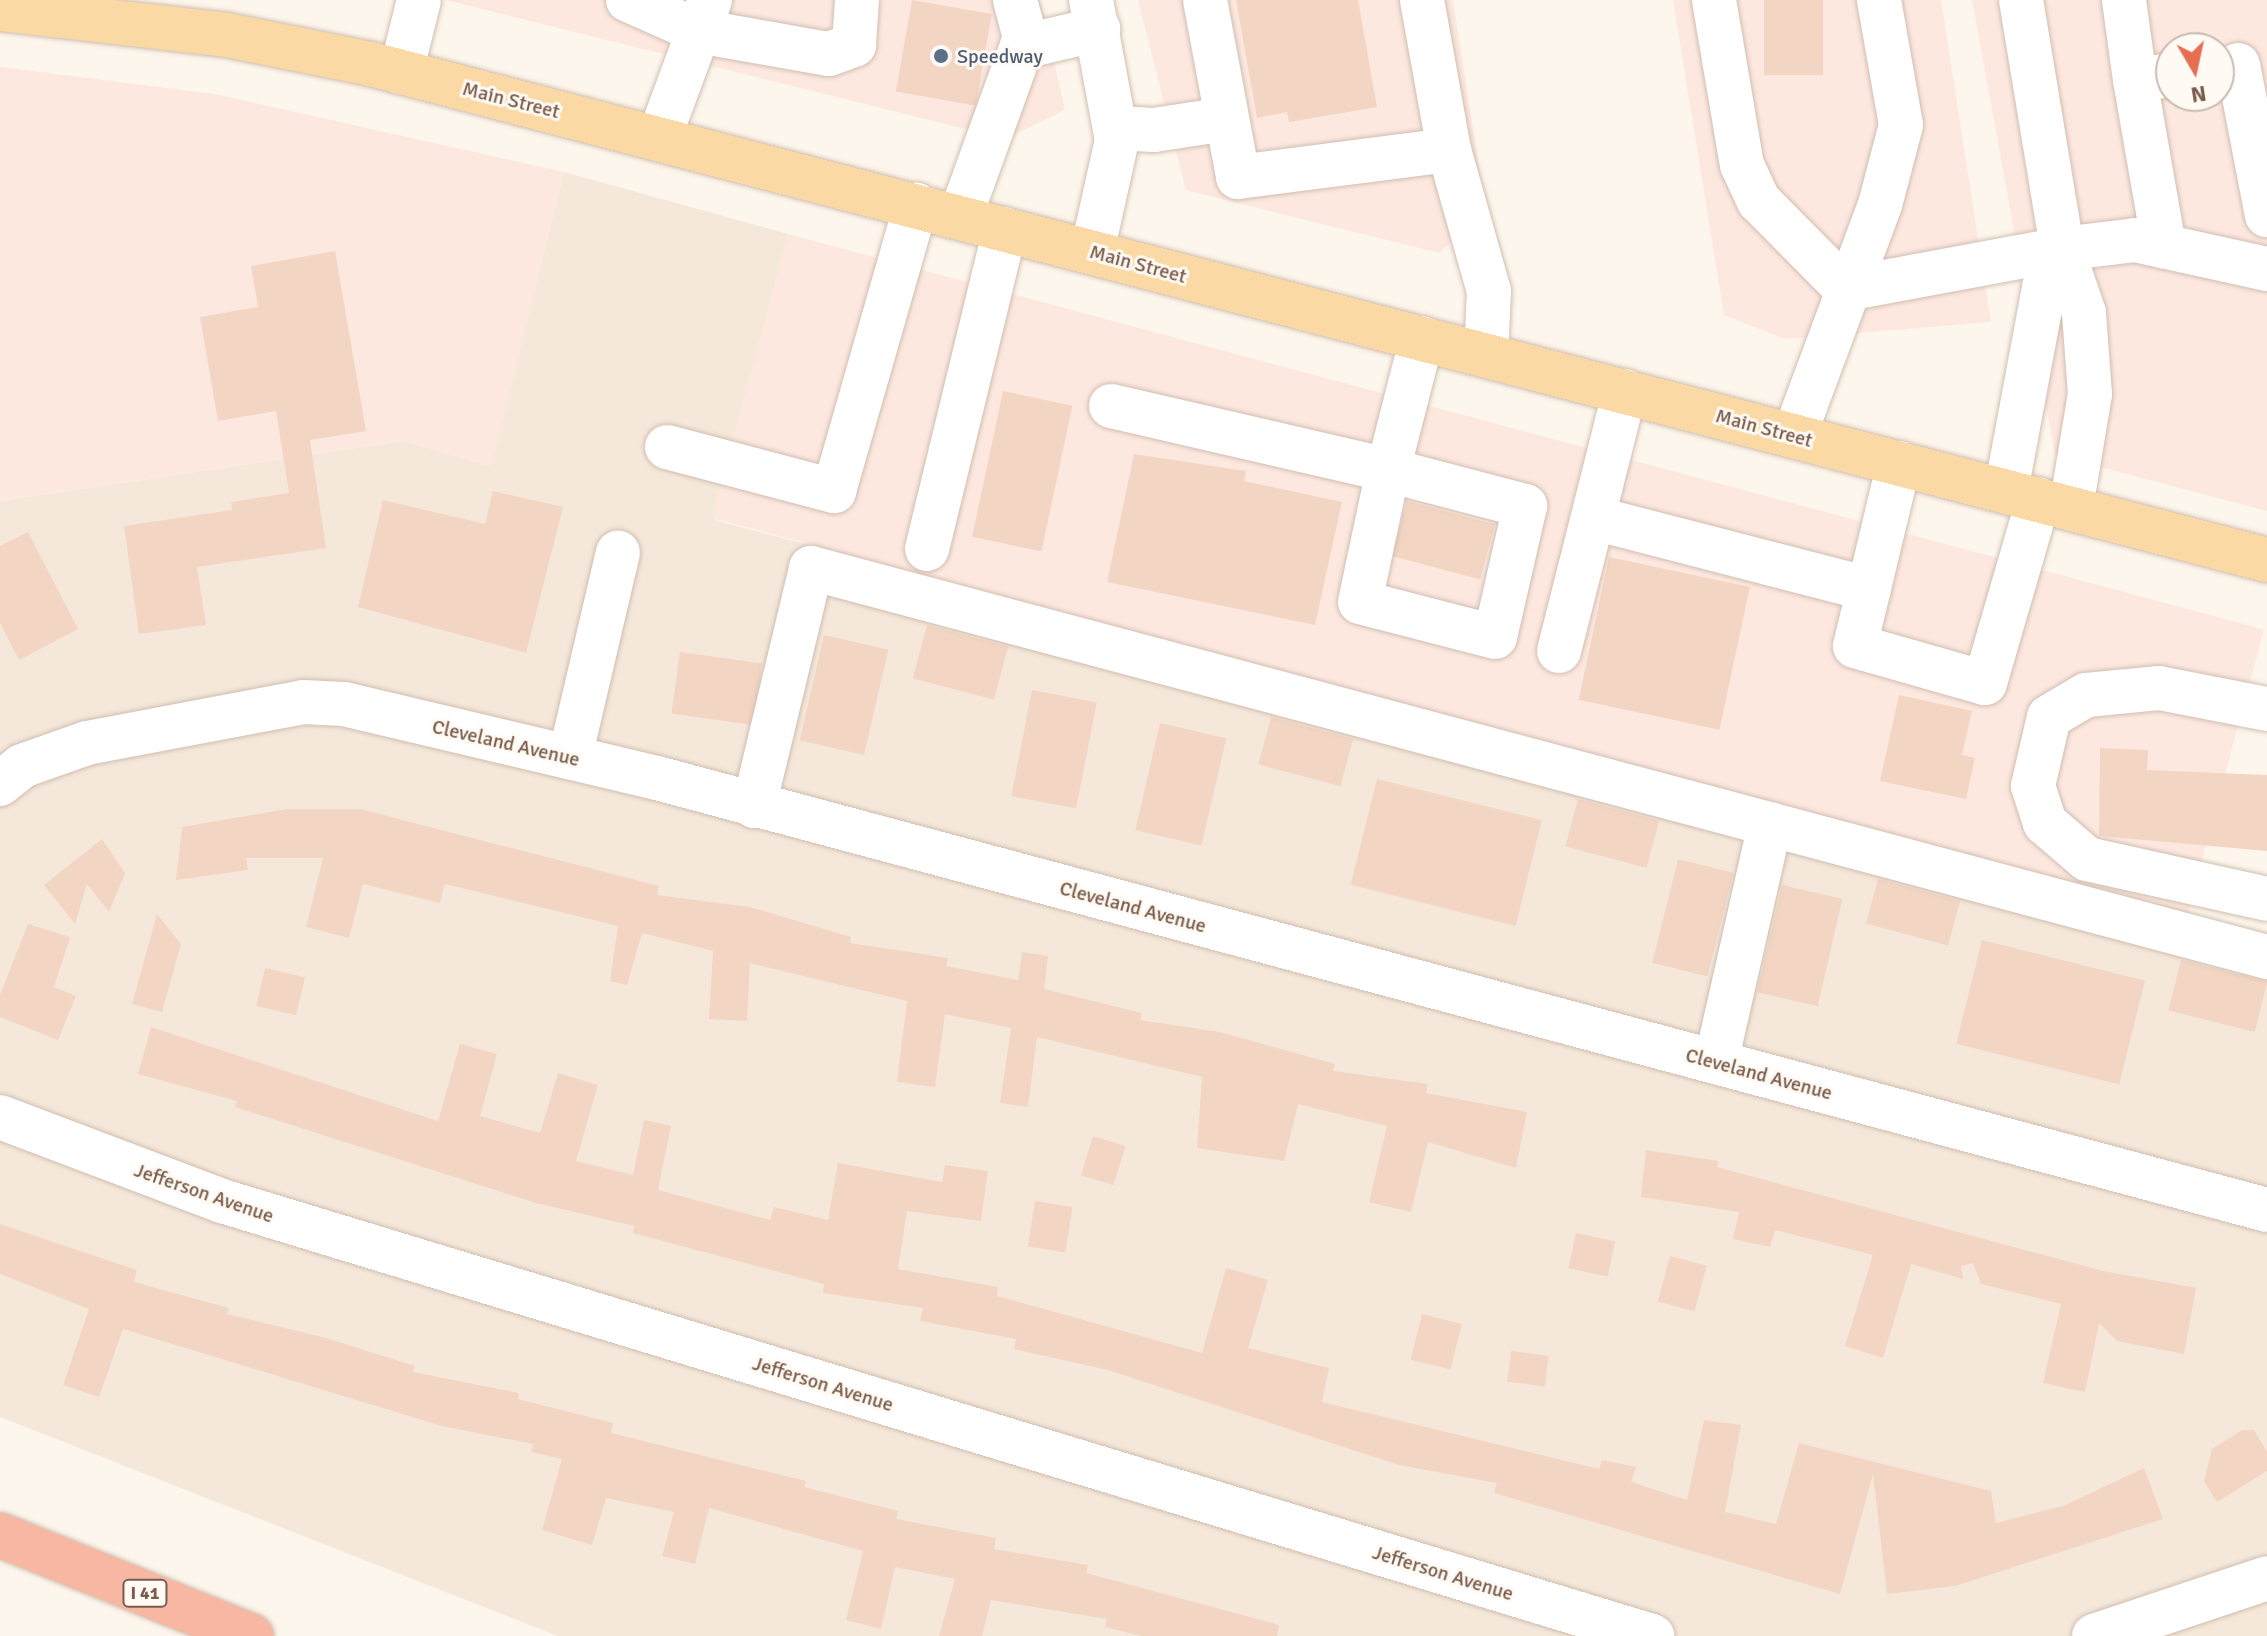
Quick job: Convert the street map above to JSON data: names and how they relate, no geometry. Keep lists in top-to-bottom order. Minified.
{"streets":{"highway":["I 41"],"main road":["Main Street"],"street":["Cleveland Avenue","Jefferson Avenue"]},"places":["Speedway"],"north":"bottom"}
